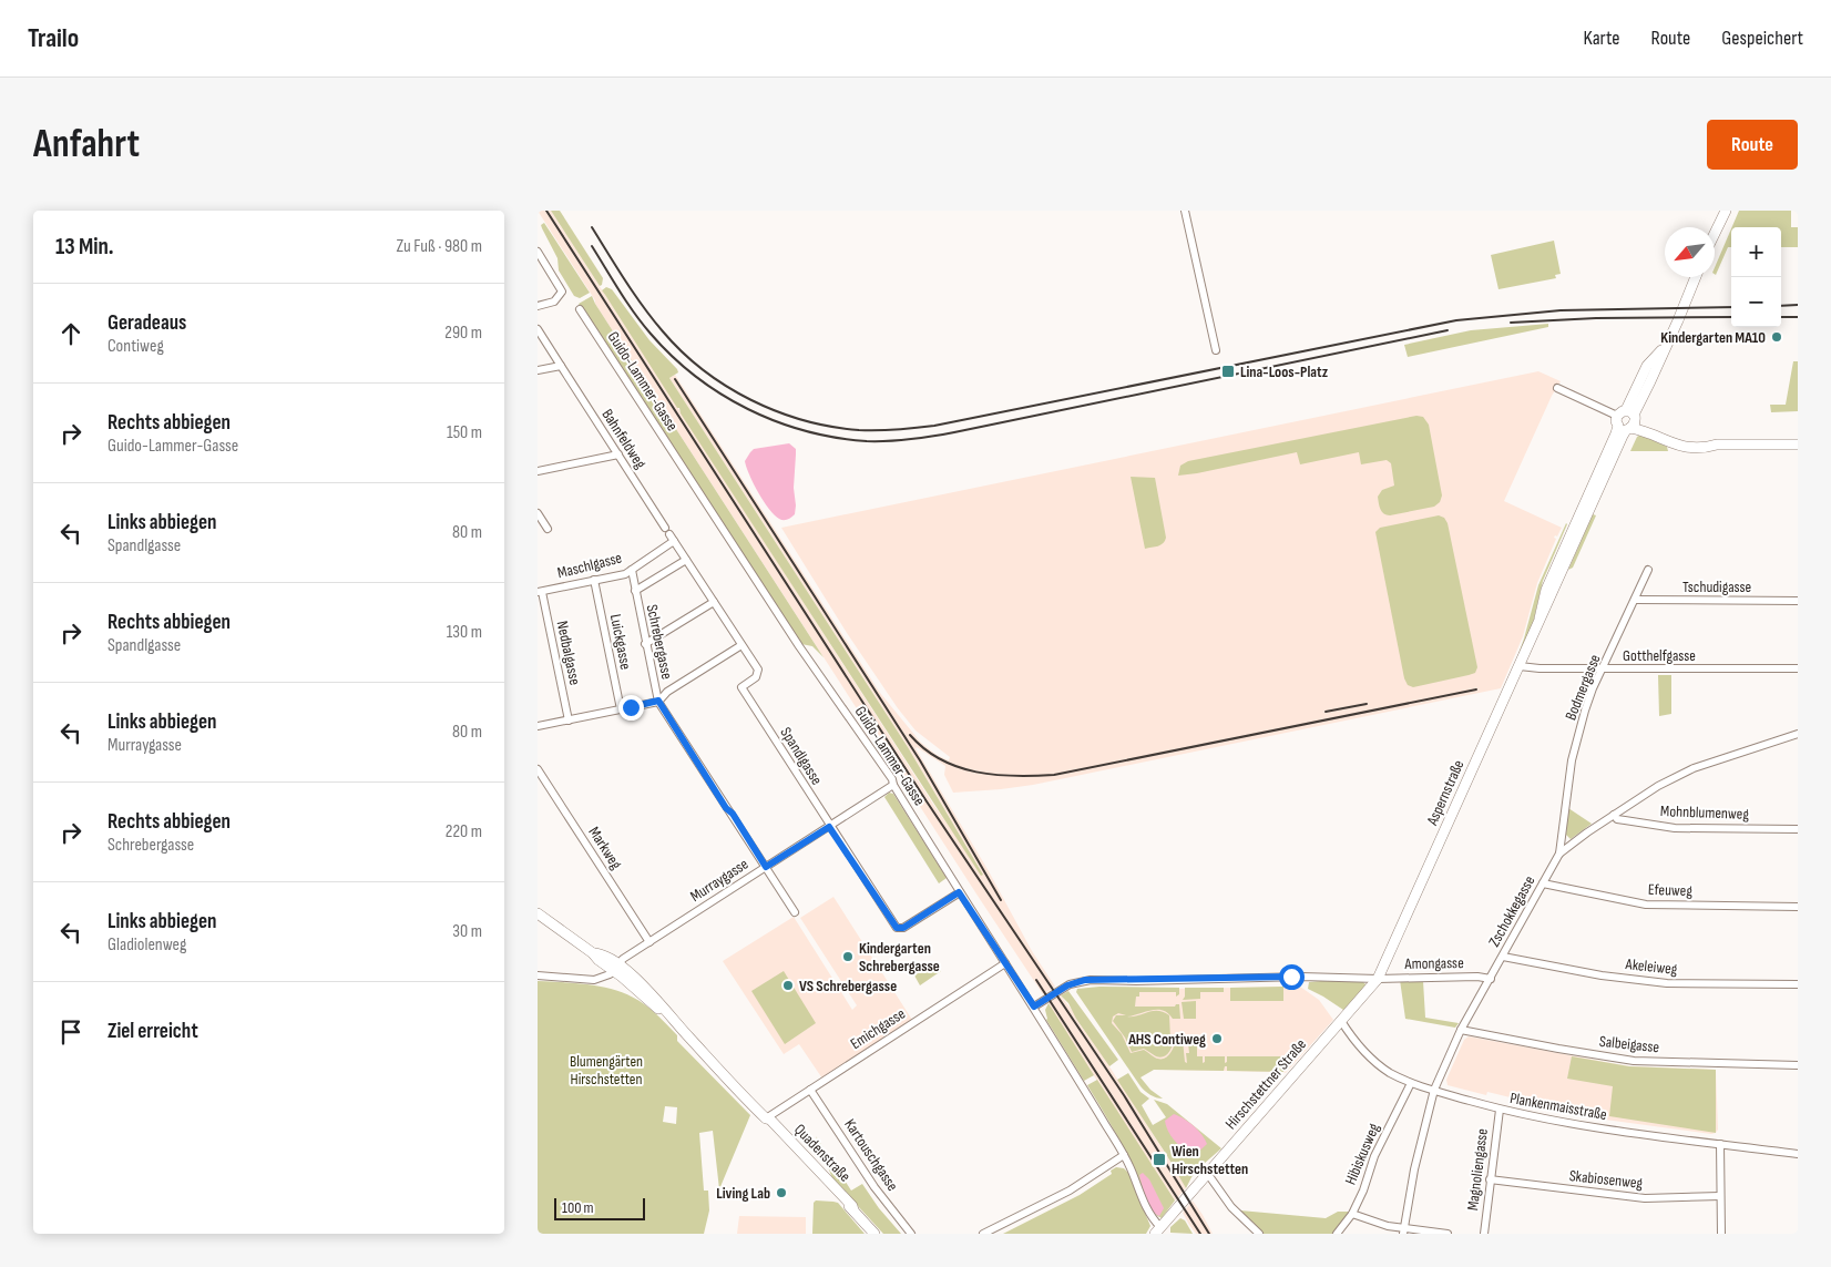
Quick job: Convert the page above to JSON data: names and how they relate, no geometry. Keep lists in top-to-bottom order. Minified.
{"streets":{"main road":["Aspernstraße","Hirschstettner Straße","Quadenstraße"],"street":["Guido-Lammer-Gasse","Bahnfeldweg","Maschlgasse","Tschudigasse","Luickgasse","Schrebergasse","Nedbalgasse","Gotthelfgasse","Bodmergasse","Spandlgasse","Mohnblumenweg","Markweg","Murraygasse","Efeuweg","Zschokkegasse","Amongasse","Akeleiweg","Emichgasse","Salbeigasse","Plankenmaisstraße","Hibiskusweg","Kartouschgasse","Magnoliengasse","Skabiosenweg"]},"crossings":[["Guido-Lammer-Gasse","Spandlgasse"],["Guido-Lammer-Gasse","Murraygasse"],["Guido-Lammer-Gasse","Amongasse"],["Guido-Lammer-Gasse","Emichgasse"],["Guido-Lammer-Gasse","Hirschstettner Straße"],["Bahnfeldweg","Maschlgasse"],["Bahnfeldweg","Spandlgasse"],["Maschlgasse","Luickgasse"],["Maschlgasse","Schrebergasse"],["Maschlgasse","Nedbalgasse"],["Maschlgasse","Spandlgasse"],["Tschudigasse","Bodmergasse"],["Schrebergasse","Murraygasse"],["Gotthelfgasse","Bodmergasse"],["Gotthelfgasse","Aspernstraße"],["Bodmergasse","Zschokkegasse"],["Spandlgasse","Murraygasse"],["Aspernstraße","Amongasse"],["Aspernstraße","Hirschstettner Straße"],["Mohnblumenweg","Zschokkegasse"],["Markweg","Murraygasse"],["Murraygasse","Quadenstraße"],["Efeuweg","Zschokkegasse"],["Zschokkegasse","Amongasse"],["Zschokkegasse","Akeleiweg"],["Zschokkegasse","Salbeigasse"],["Zschokkegasse","Plankenmaisstraße"],["Amongasse","Hirschstettner Straße"],["Emichgasse","Quadenstraße"],["Emichgasse","Kartouschgasse"],["Hirschstettner Straße","Plankenmaisstraße"],["Plankenmaisstraße","Hibiskusweg"],["Plankenmaisstraße","Magnoliengasse"],["Magnoliengasse","Skabiosenweg"]],"parks":["Blumengärten Hirschstetten"],"places":{"other":["Kindergarten MA10","Kindergarten Schrebergasse","VS Schrebergasse","AHS Contiweg","Living Lab"],"transit":["Lina-Loos-Platz","Wien Hirschstetten"]},"scale_bar":"100 m","north":"bottom left","page":{"header":"Trailo","nav":["Karte","Route","Gespeichert"],"buttons":"Route","title":"Anfahrt","heading":["13 Min.","Zu Fuß · 980 m"],"map_buttons":["+","−"],"list":[["Geradeaus","Contiweg","290 m"],["Rechts abbiegen","Guido-Lammer-Gasse","150 m"],["Links abbiegen","Spandlgasse","80 m"],["Rechts abbiegen","Spandlgasse","130 m"],["Links abbiegen","Murraygasse","80 m"],["Rechts abbiegen","Schrebergasse","220 m"],["Links abbiegen","Gladiolenweg","30 m"],"Ziel erreicht"],"scale":"100 m"}}
